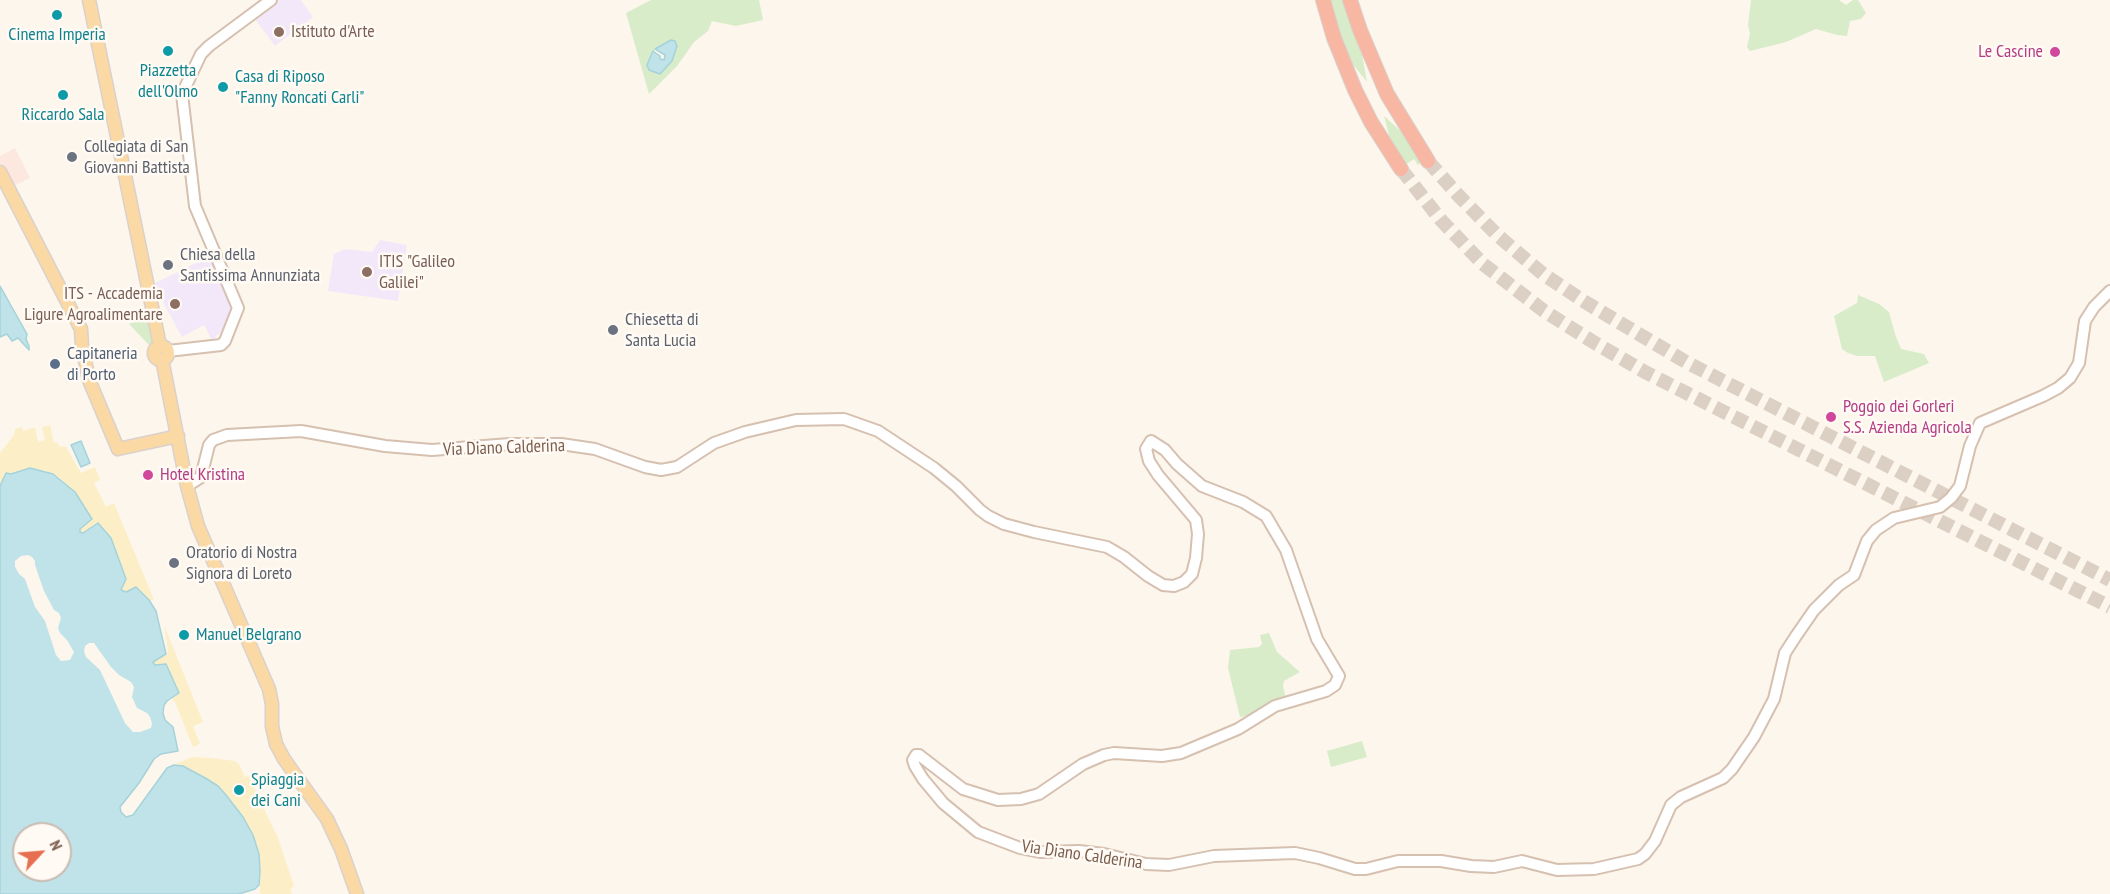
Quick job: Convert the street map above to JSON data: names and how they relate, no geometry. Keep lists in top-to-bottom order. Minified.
{"streets":{"main road":["Via Diano Calderina"]},"places":["Cinema Imperia","Istituto d'Arte","Piazzetta dell'Olmo","Le Cascine","Casa di Riposo \"Fanny Roncati Carli\"","Riccardo Sala","Collegiata di San Giovanni Battista","Chiesa della Santissima Annunziata","ITIS \"Galileo Galilei\"","ITS - Accademia Ligure Agroalimentare","Chiesetta di Santa Lucia","Capitaneria di Porto","Poggio dei Gorleri S.S. Azienda Agricola","Hotel Kristina","Oratorio di Nostra Signora di Loreto","Manuel Belgrano","Spiaggia dei Cani"],"north":"top right"}
